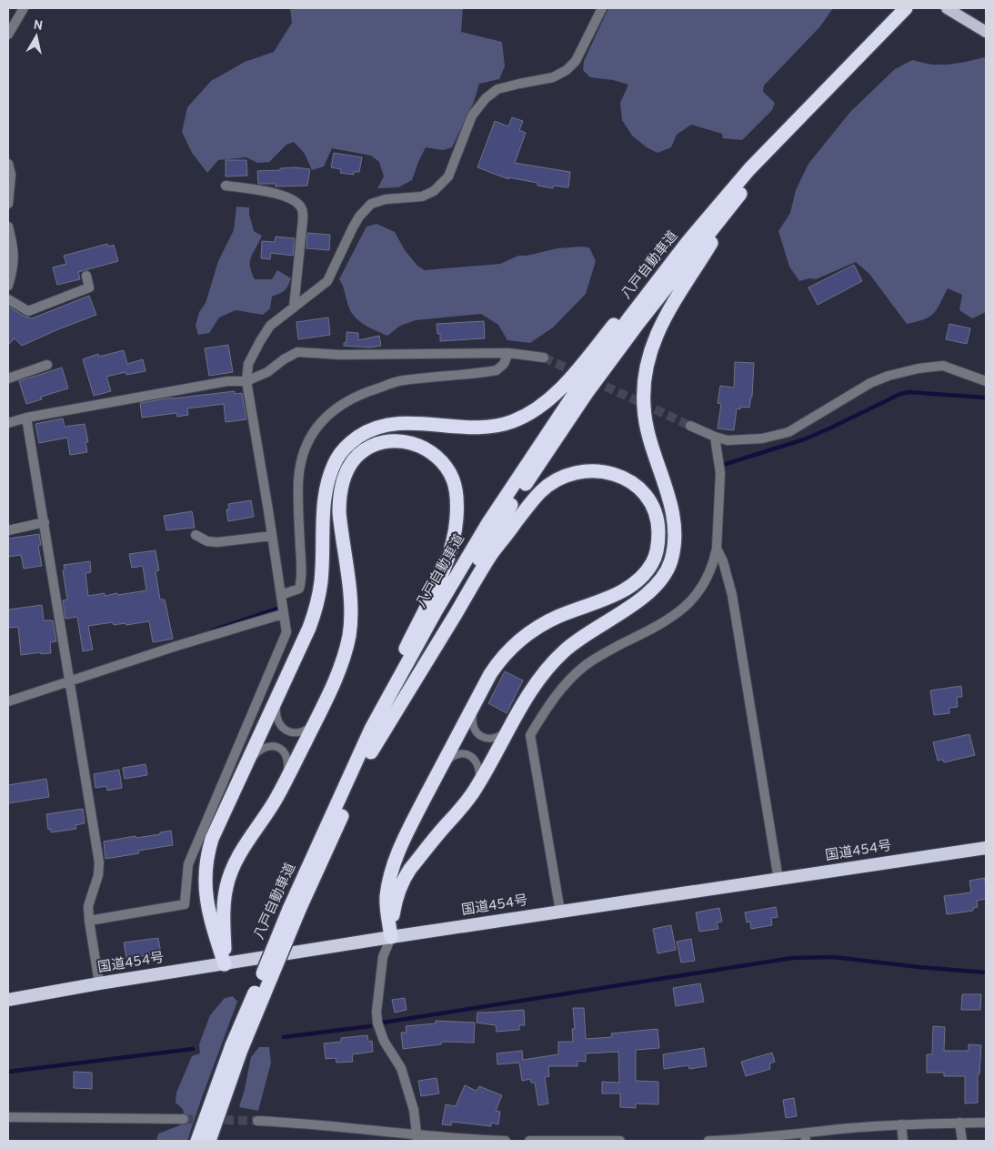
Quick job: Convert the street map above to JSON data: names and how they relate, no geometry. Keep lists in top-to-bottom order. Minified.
{"streets":{"highway":["八戸自動車道","国道454号"]},"north":"top"}
